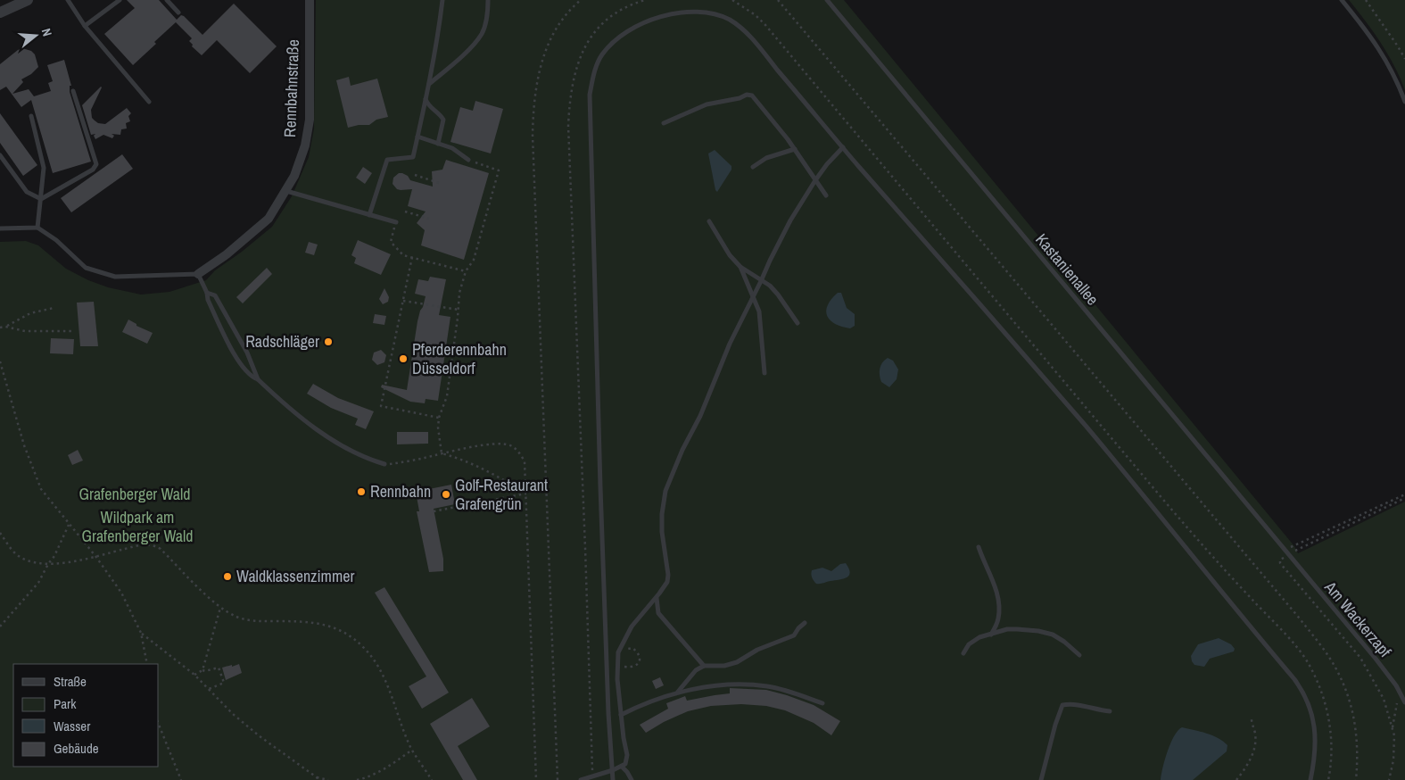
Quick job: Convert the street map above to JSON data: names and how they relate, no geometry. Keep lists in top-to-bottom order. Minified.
{"streets":{"street":["Rennbahnstraße"],"lane":["Kastanienallee","Am Wackerzapf"]},"crossings":[["Kastanienallee","Am Wackerzapf"]],"parks":["Grafenberger Wald","Wildpark am Grafenberger Wald"],"places":["Radschläger","Pferderennbahn Düsseldorf","Rennbahn","Golf-Restaurant Grafengrün","Waldklassenzimmer"],"legend":["Straße","Park","Wasser","Gebäude"],"north":"right"}
